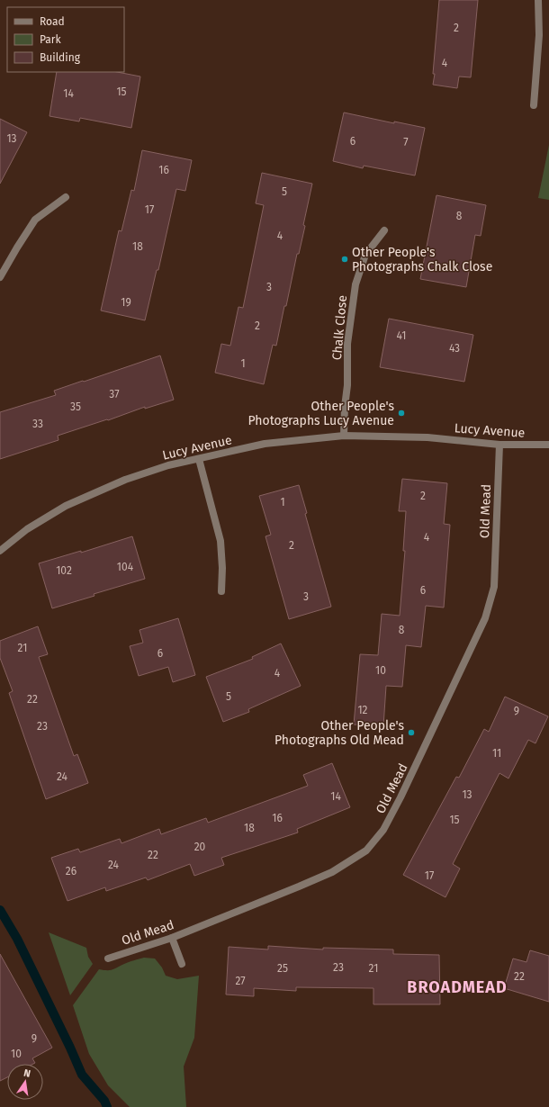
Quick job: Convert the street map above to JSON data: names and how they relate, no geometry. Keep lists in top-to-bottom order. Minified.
{"streets":{"street":["Chalk Close","Lucy Avenue","Old Mead"]},"crossings":[["Chalk Close","Lucy Avenue"],["Lucy Avenue","Old Mead"]],"districts":["BROADMEAD"],"places":["Other People's Photographs Chalk Close","Other People's Photographs Lucy Avenue","Other People's Photographs Old Mead"],"house_numbers":["2","4","15","14","13","6","7","16","5","17","8","4","18","3","19","2","41","43","1","37","35","33","2","1","4","2","104","102","6","3","8","21","6","10","4","5","22","12","9","23","11","24","13","14","16","15","18","20","22","24","26","17","23","25","21","22","27","9","10"],"legend":["Road","Park","Building"],"north":"top"}
